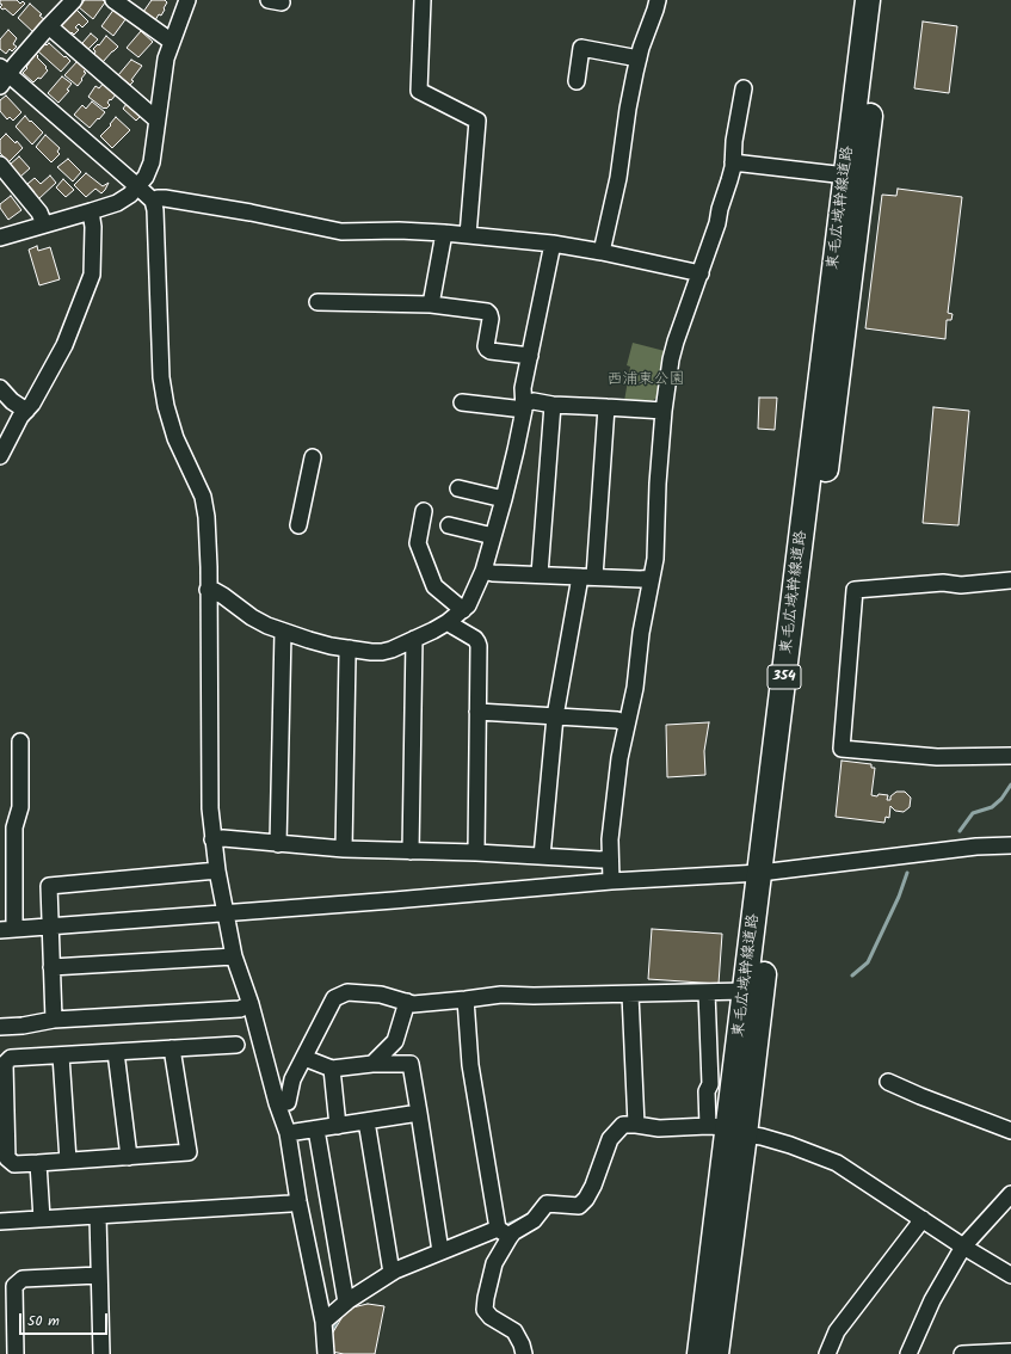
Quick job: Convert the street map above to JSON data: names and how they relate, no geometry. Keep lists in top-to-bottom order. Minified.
{"streets":{"highway":["東毛広域幹線道路","354"]},"parks":["西浦東公園"],"scale_bar":"50 m"}
